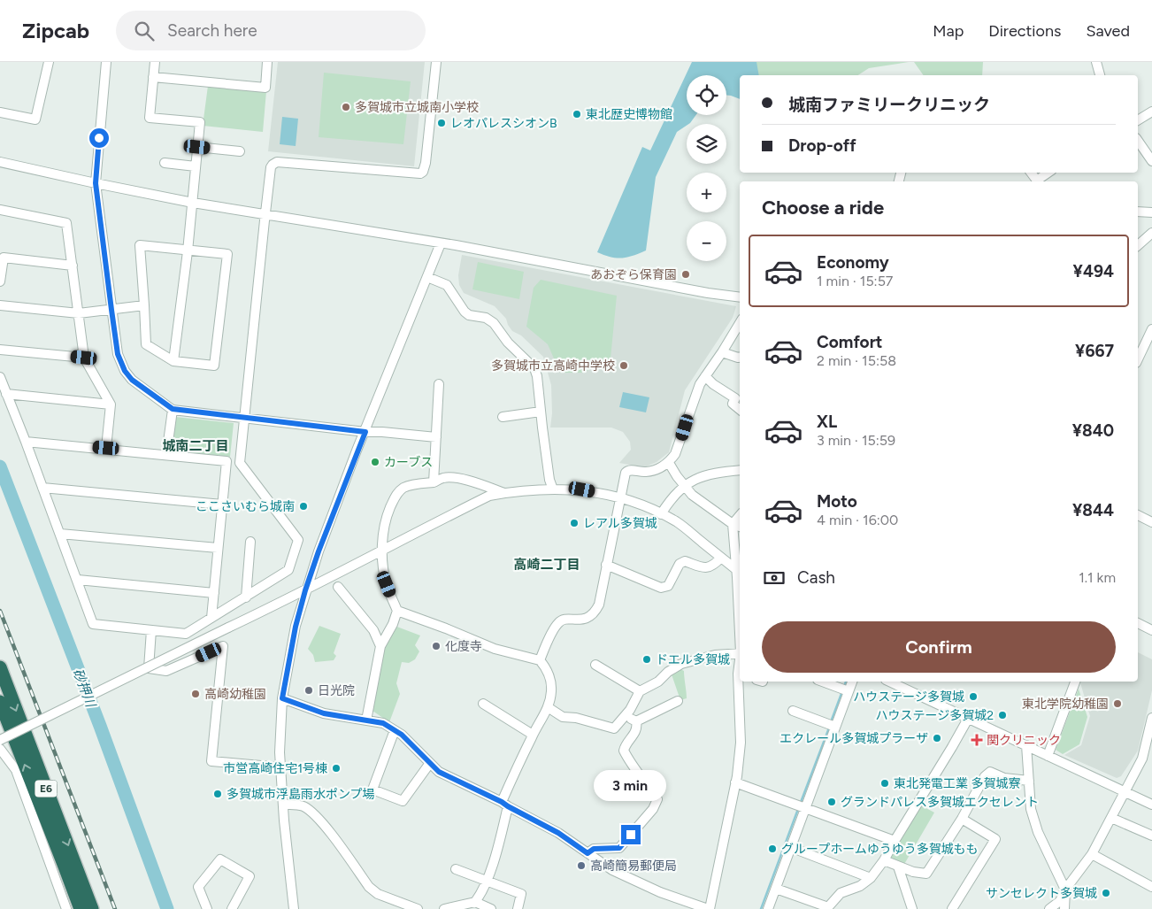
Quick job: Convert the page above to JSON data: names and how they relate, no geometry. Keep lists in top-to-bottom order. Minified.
{"streets":{"highway":["E6"]},"districts":["城南二丁目","高崎二丁目"],"water":["砂押川"],"places":{"other":["多賀城市立城南小学校","東北歴史博物館","レオパレスシオンB","あおぞら保育園","多賀城市立高崎中学校","カーブス","ここさいむら城南","レアル多賀城","化度寺","ドエル多賀城","日光院","高崎幼稚園","ハウステージ多賀城","東北学院幼稚園","ハウステージ多賀城2","エクレール多賀城プラーザ","市営高崎住宅1号棟","東北発電工業 多賀城寮","多賀城市浮島雨水ポンプ場","グランドパレス多賀城エクセレント","グループホームゆうゆう多賀城もも","高崎簡易郵便局","サンセレクト多賀城"],"health":["関クリニック"]},"page":{"header":"Zipcab","search":"Search here","nav":["Map","Directions","Saved"],"map_buttons":["+","−"],"banner":["城南ファミリークリニック","Drop-off"],"heading":"Choose a ride","list":[{"name":"Economy","note":"1 min · 15:57","value":"¥494"},{"name":"Comfort","note":"2 min · 15:58","value":"¥667"},{"name":"XL","note":"3 min · 15:59","value":"¥840"},{"name":"Moto","note":"4 min · 16:00","value":"¥844"}],"pay":["Cash","1.1 km"],"buttons":"Confirm","bubble":"3 min"}}
